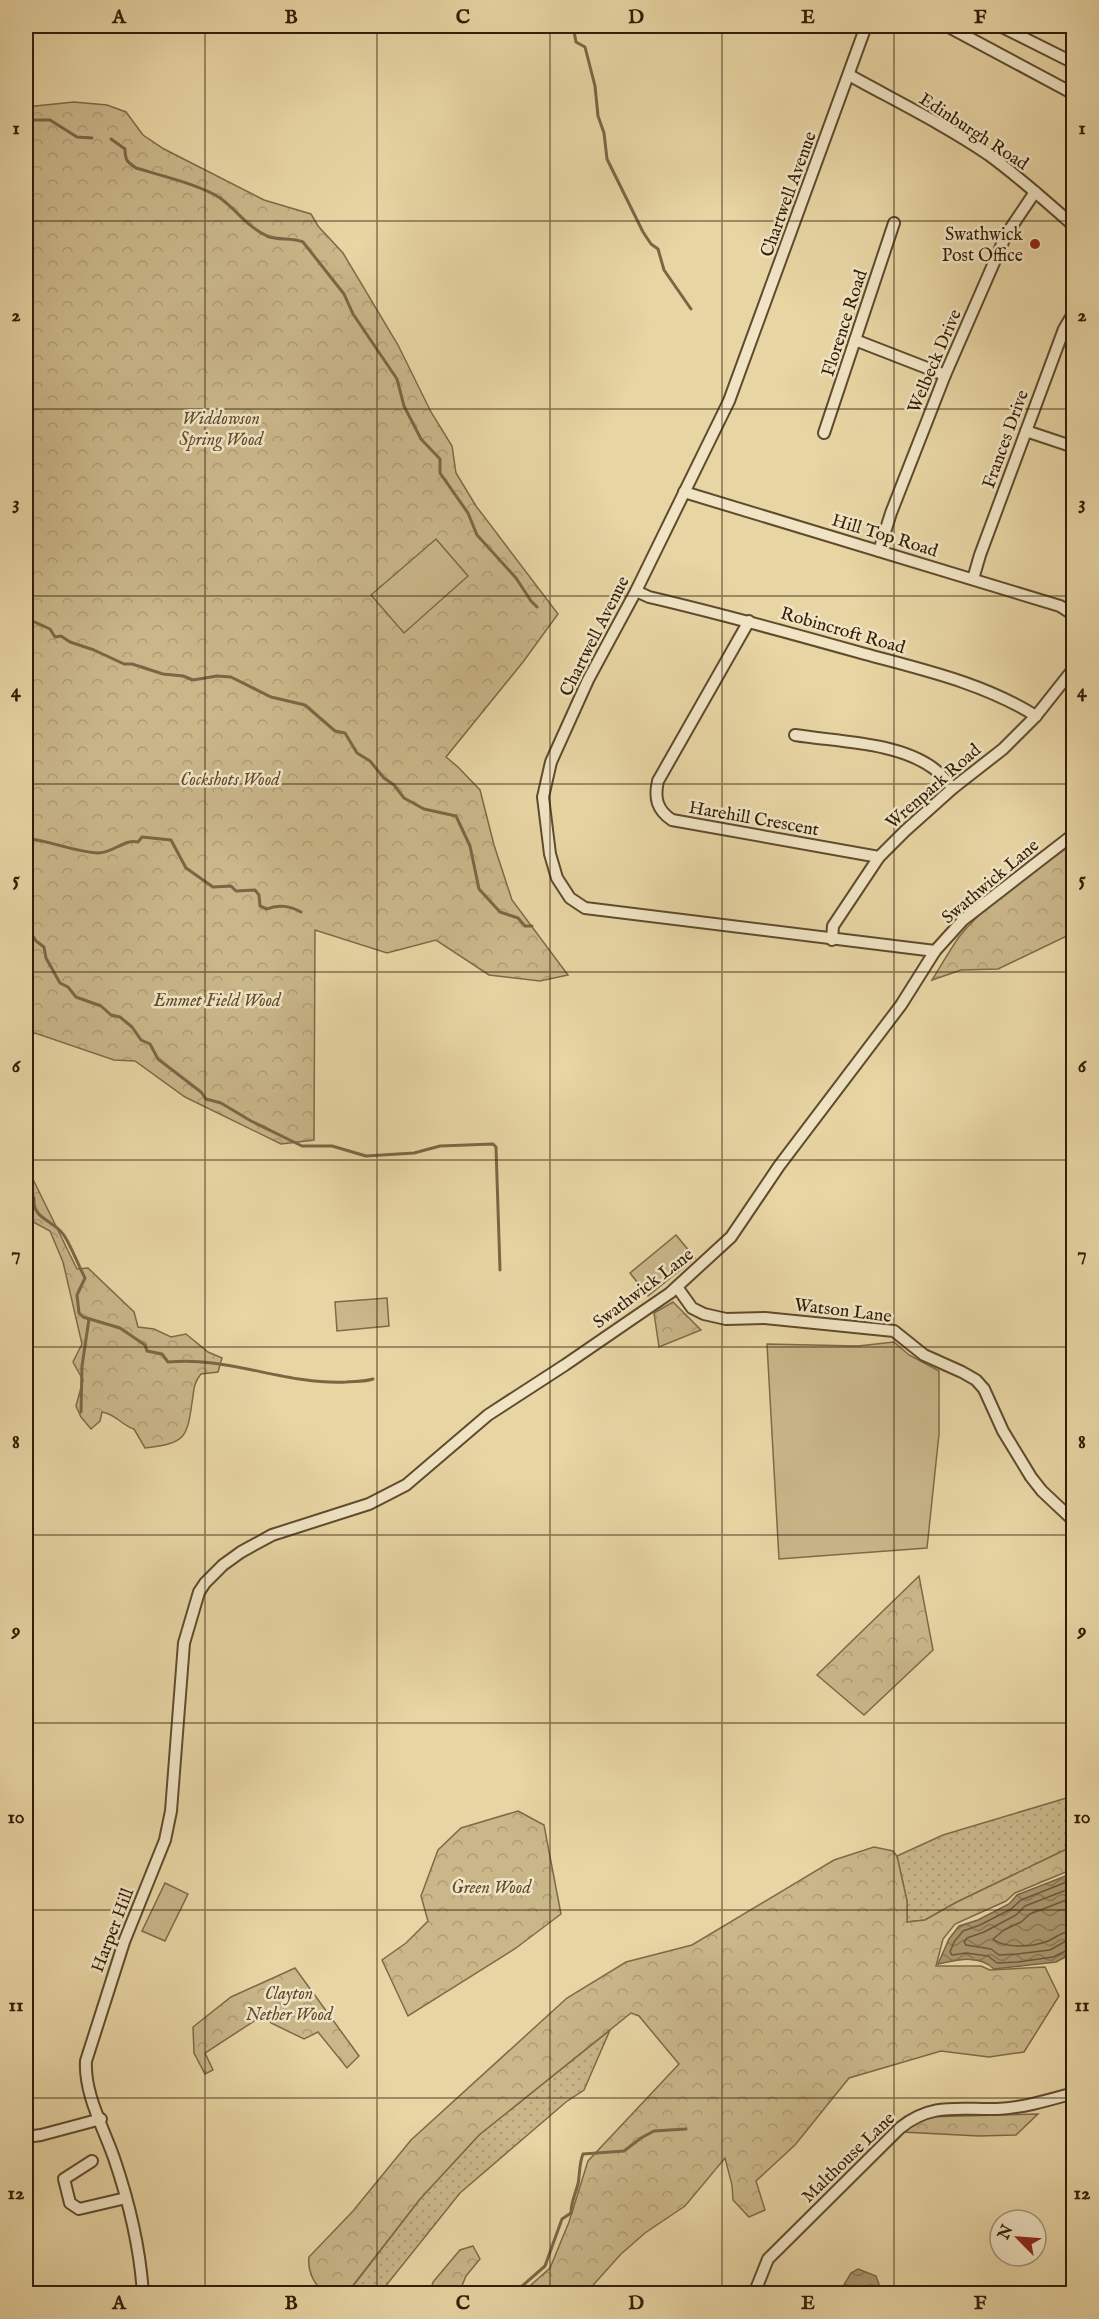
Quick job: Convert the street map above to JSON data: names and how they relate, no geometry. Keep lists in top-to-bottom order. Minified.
{"streets":{"street":["Edinburgh Road","Chartwell Avenue","Florence Road","Welbeck Drive","Frances Drive","Hill Top Road","Robincroft Road","Wrenpark Road","Harehill Crescent","Swathwick Lane","Watson Lane","Harper Hill","Malthouse Lane"]},"crossings":[["Edinburgh Road","Chartwell Avenue"],["Edinburgh Road","Welbeck Drive"],["Chartwell Avenue","Hill Top Road"],["Chartwell Avenue","Robincroft Road"],["Chartwell Avenue","Wrenpark Road"],["Chartwell Avenue","Swathwick Lane"],["Welbeck Drive","Hill Top Road"],["Frances Drive","Hill Top Road"],["Robincroft Road","Wrenpark Road"],["Robincroft Road","Harehill Crescent"],["Wrenpark Road","Harehill Crescent"],["Swathwick Lane","Watson Lane"],["Swathwick Lane","Harper Hill"]],"parks":["Widdowson Spring Wood","Cockshots Wood","Emmet Field Wood","Green Wood","Clayton Nether Wood"],"places":["Swathwick Post Office"],"north":"top left","grid":{"columns":["A","B","C","D","E","F"],"rows":["1","2","3","4","5","6","7","8","9","10","11","12"]}}
